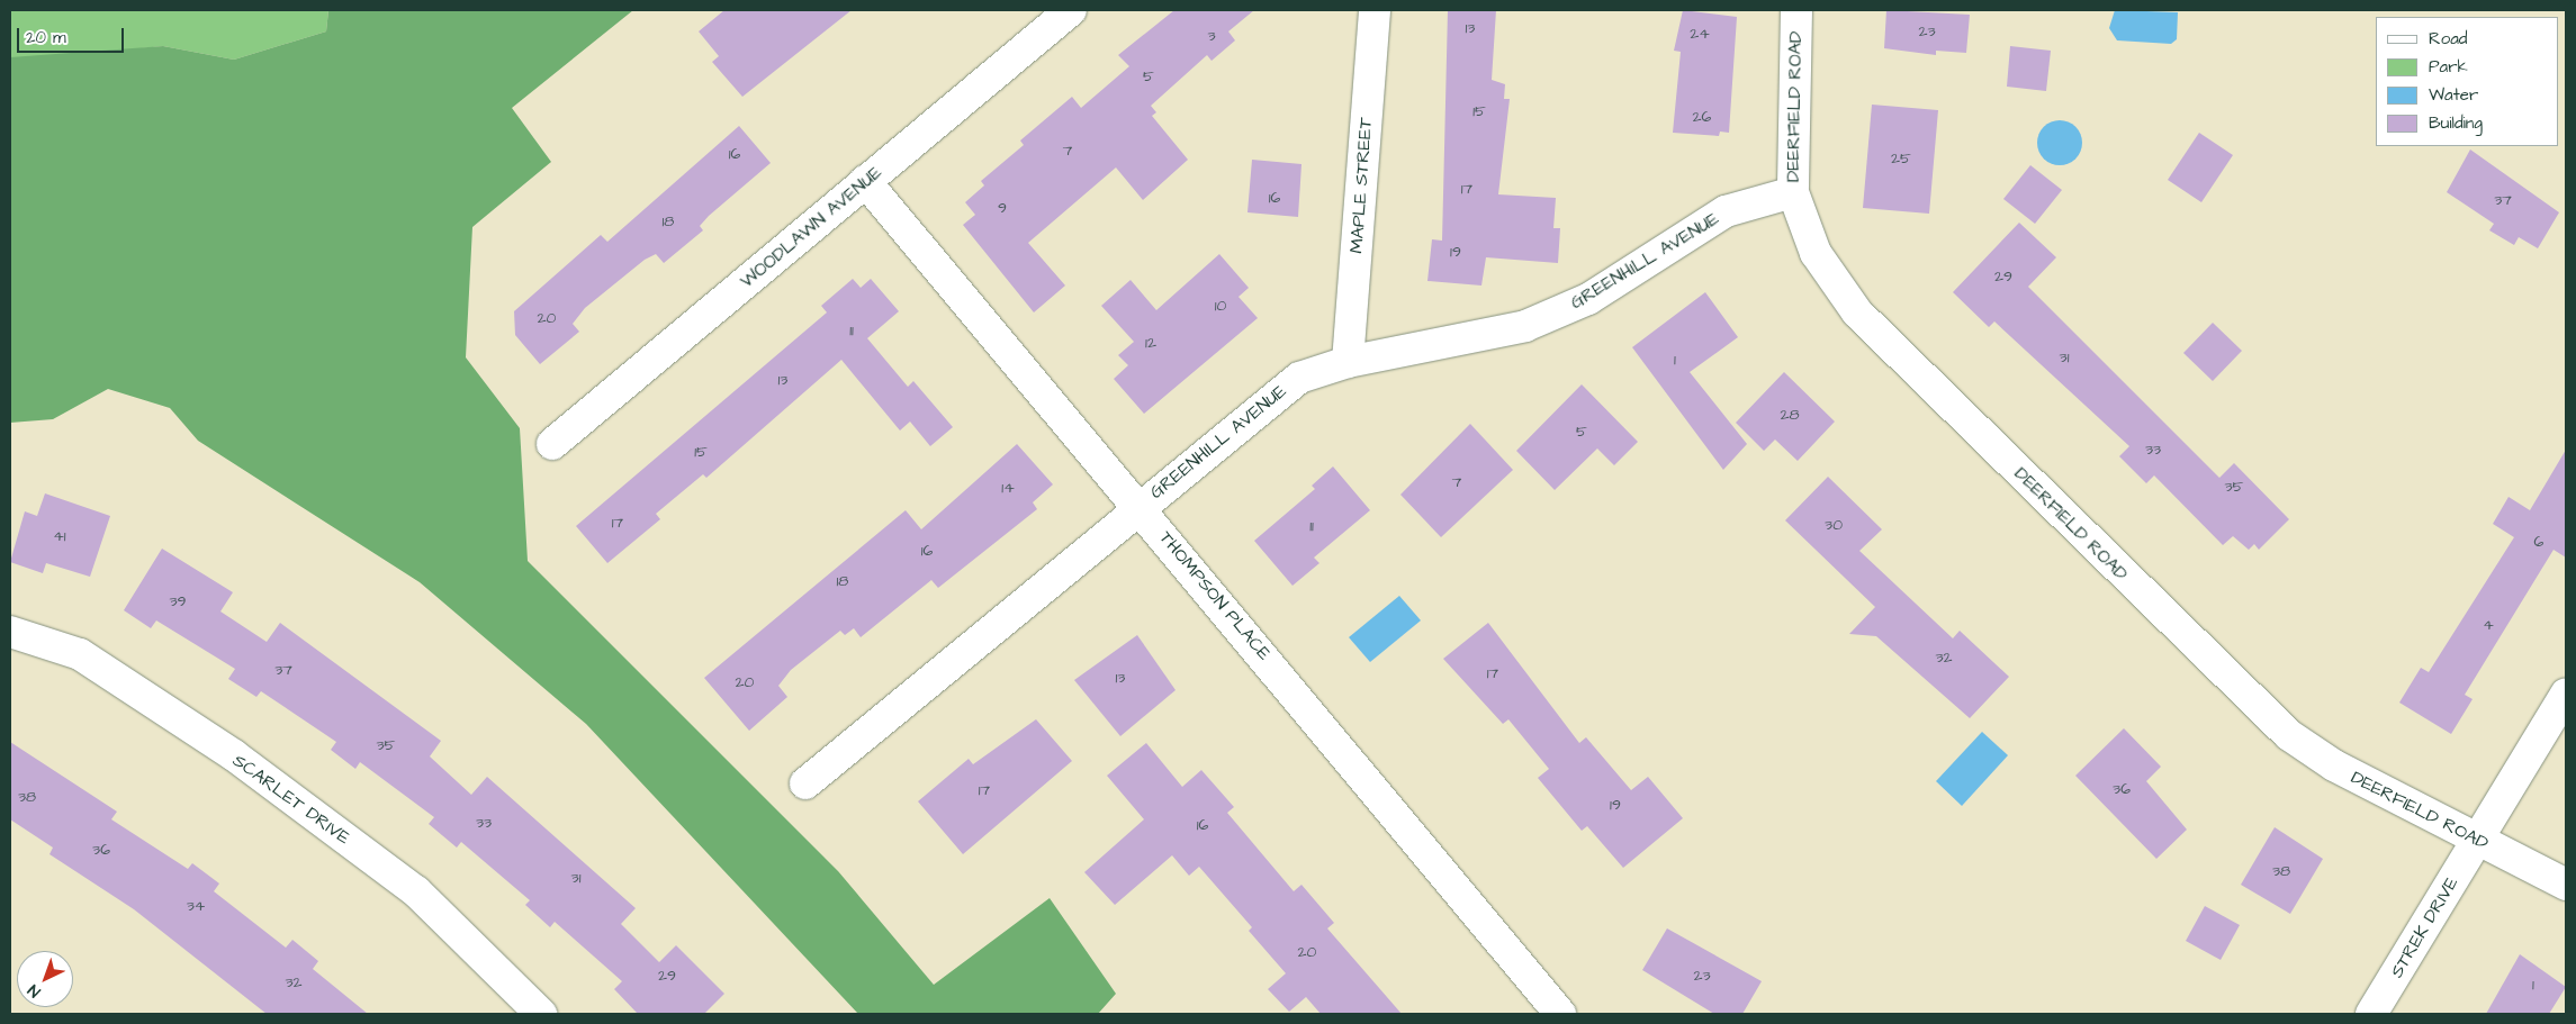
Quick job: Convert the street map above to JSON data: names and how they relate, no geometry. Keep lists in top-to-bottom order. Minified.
{"streets":{"street":["DEERFIELD ROAD","MAPLE STREET","WOODLAWN AVENUE","GREENHILL AVENUE","THOMPSON PLACE","SCARLET DRIVE","STREK DRIVE"]},"crossings":[["DEERFIELD ROAD","GREENHILL AVENUE"],["DEERFIELD ROAD","STREK DRIVE"],["MAPLE STREET","GREENHILL AVENUE"],["WOODLAWN AVENUE","THOMPSON PLACE"],["GREENHILL AVENUE","THOMPSON PLACE"]],"house_numbers":["13","23","24","3","5","15","26","7","16","25","17","16","37","9","18","19","29","10","20","11","12","31","1","13","28","5","33","15","7","35","14","17","30","11","41","6","16","18","39","4","32","37","17","13","20","35","36","17","38","19","33","16","36","38","31","34","20","29","23","32","1"],"legend":["Road","Park","Water","Building"],"scale_bar":"20 m","north":"bottom left"}
